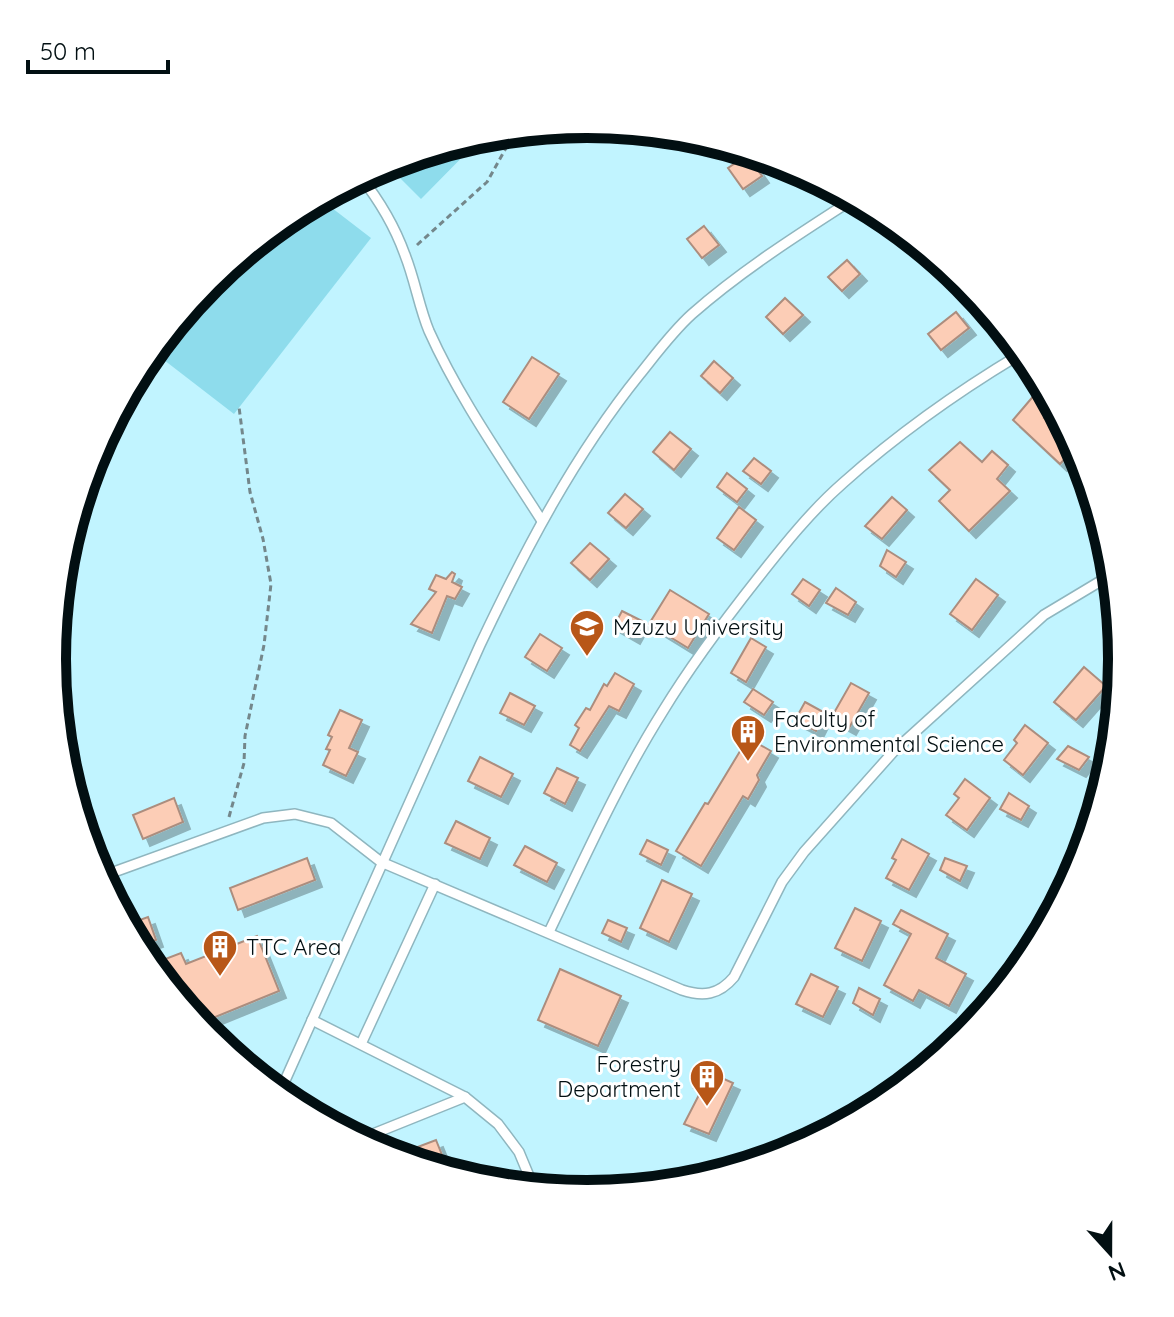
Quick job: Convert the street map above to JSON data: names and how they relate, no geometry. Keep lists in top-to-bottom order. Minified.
{"places":{"school or university":["Mzuzu University"],"building":["Faculty of Environmental Science","TTC Area","Forestry Department"]},"scale_bar":"50 m","north":"bottom"}
